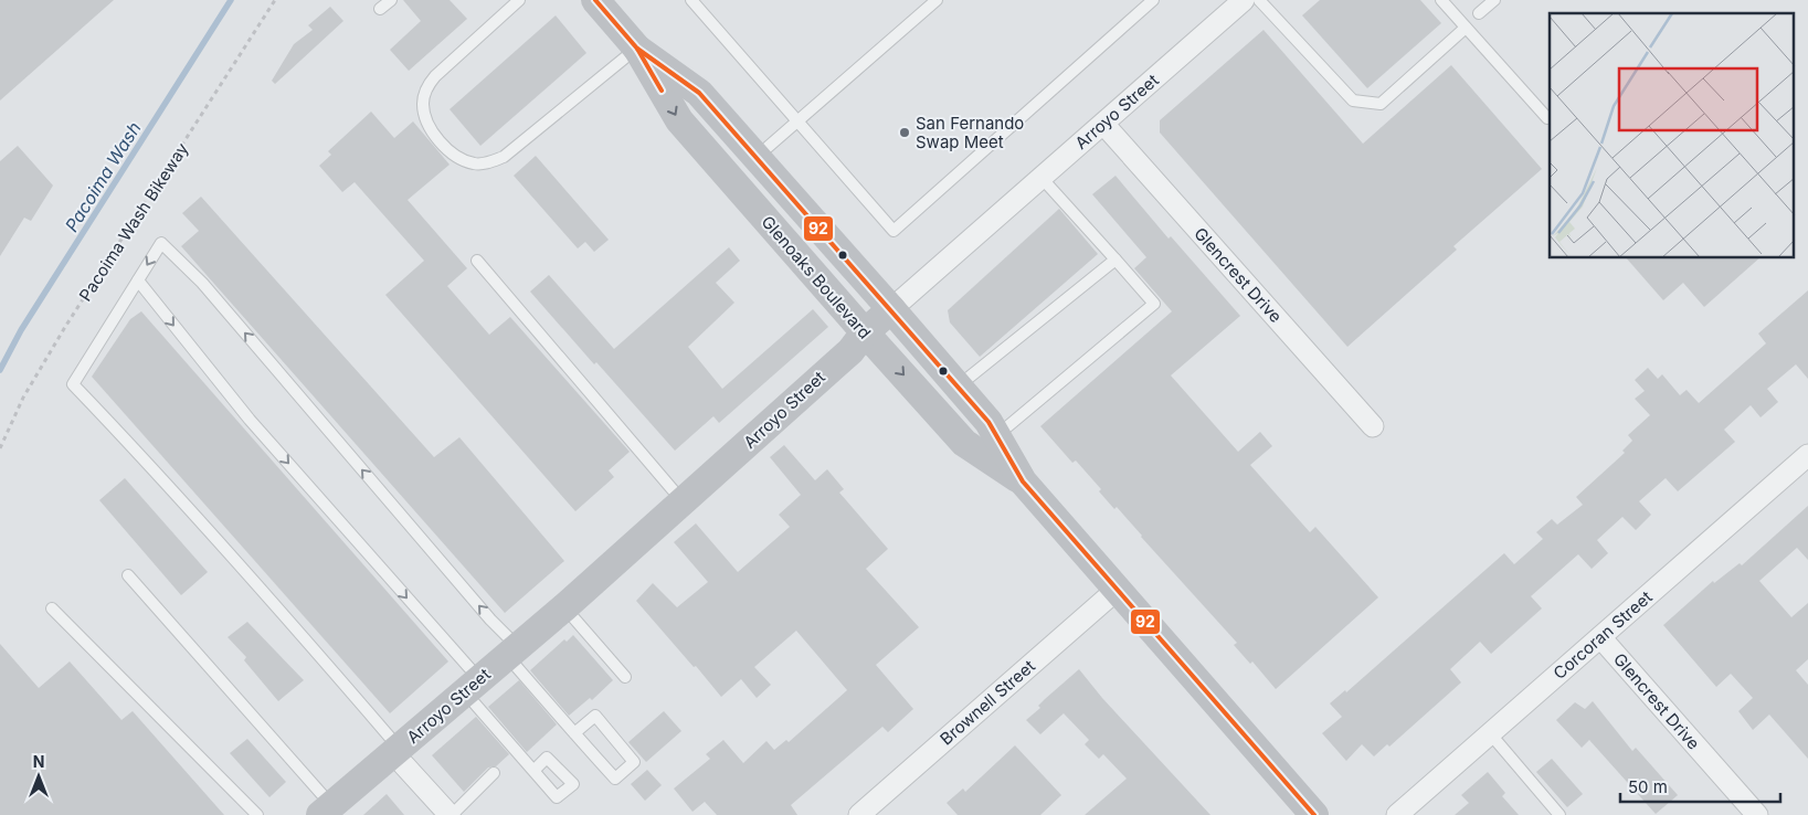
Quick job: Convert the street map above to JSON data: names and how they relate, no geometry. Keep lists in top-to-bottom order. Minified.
{"streets":{"main road":["Arroyo Street","Glenoaks Boulevard"],"street":["Glencrest Drive","Corcoran Street","Brownell Street"],"path":["Pacoima Wash Bikeway"]},"crossings":[["Arroyo Street","Glencrest Drive"],["Arroyo Street","Glenoaks Boulevard"],["Glencrest Drive","Corcoran Street"],["Glenoaks Boulevard","Brownell Street"]],"water":["Pacoima Wash"],"places":["San Fernando Swap Meet"],"lines":["transit line 92"],"scale_bar":"50 m","north":"top"}
